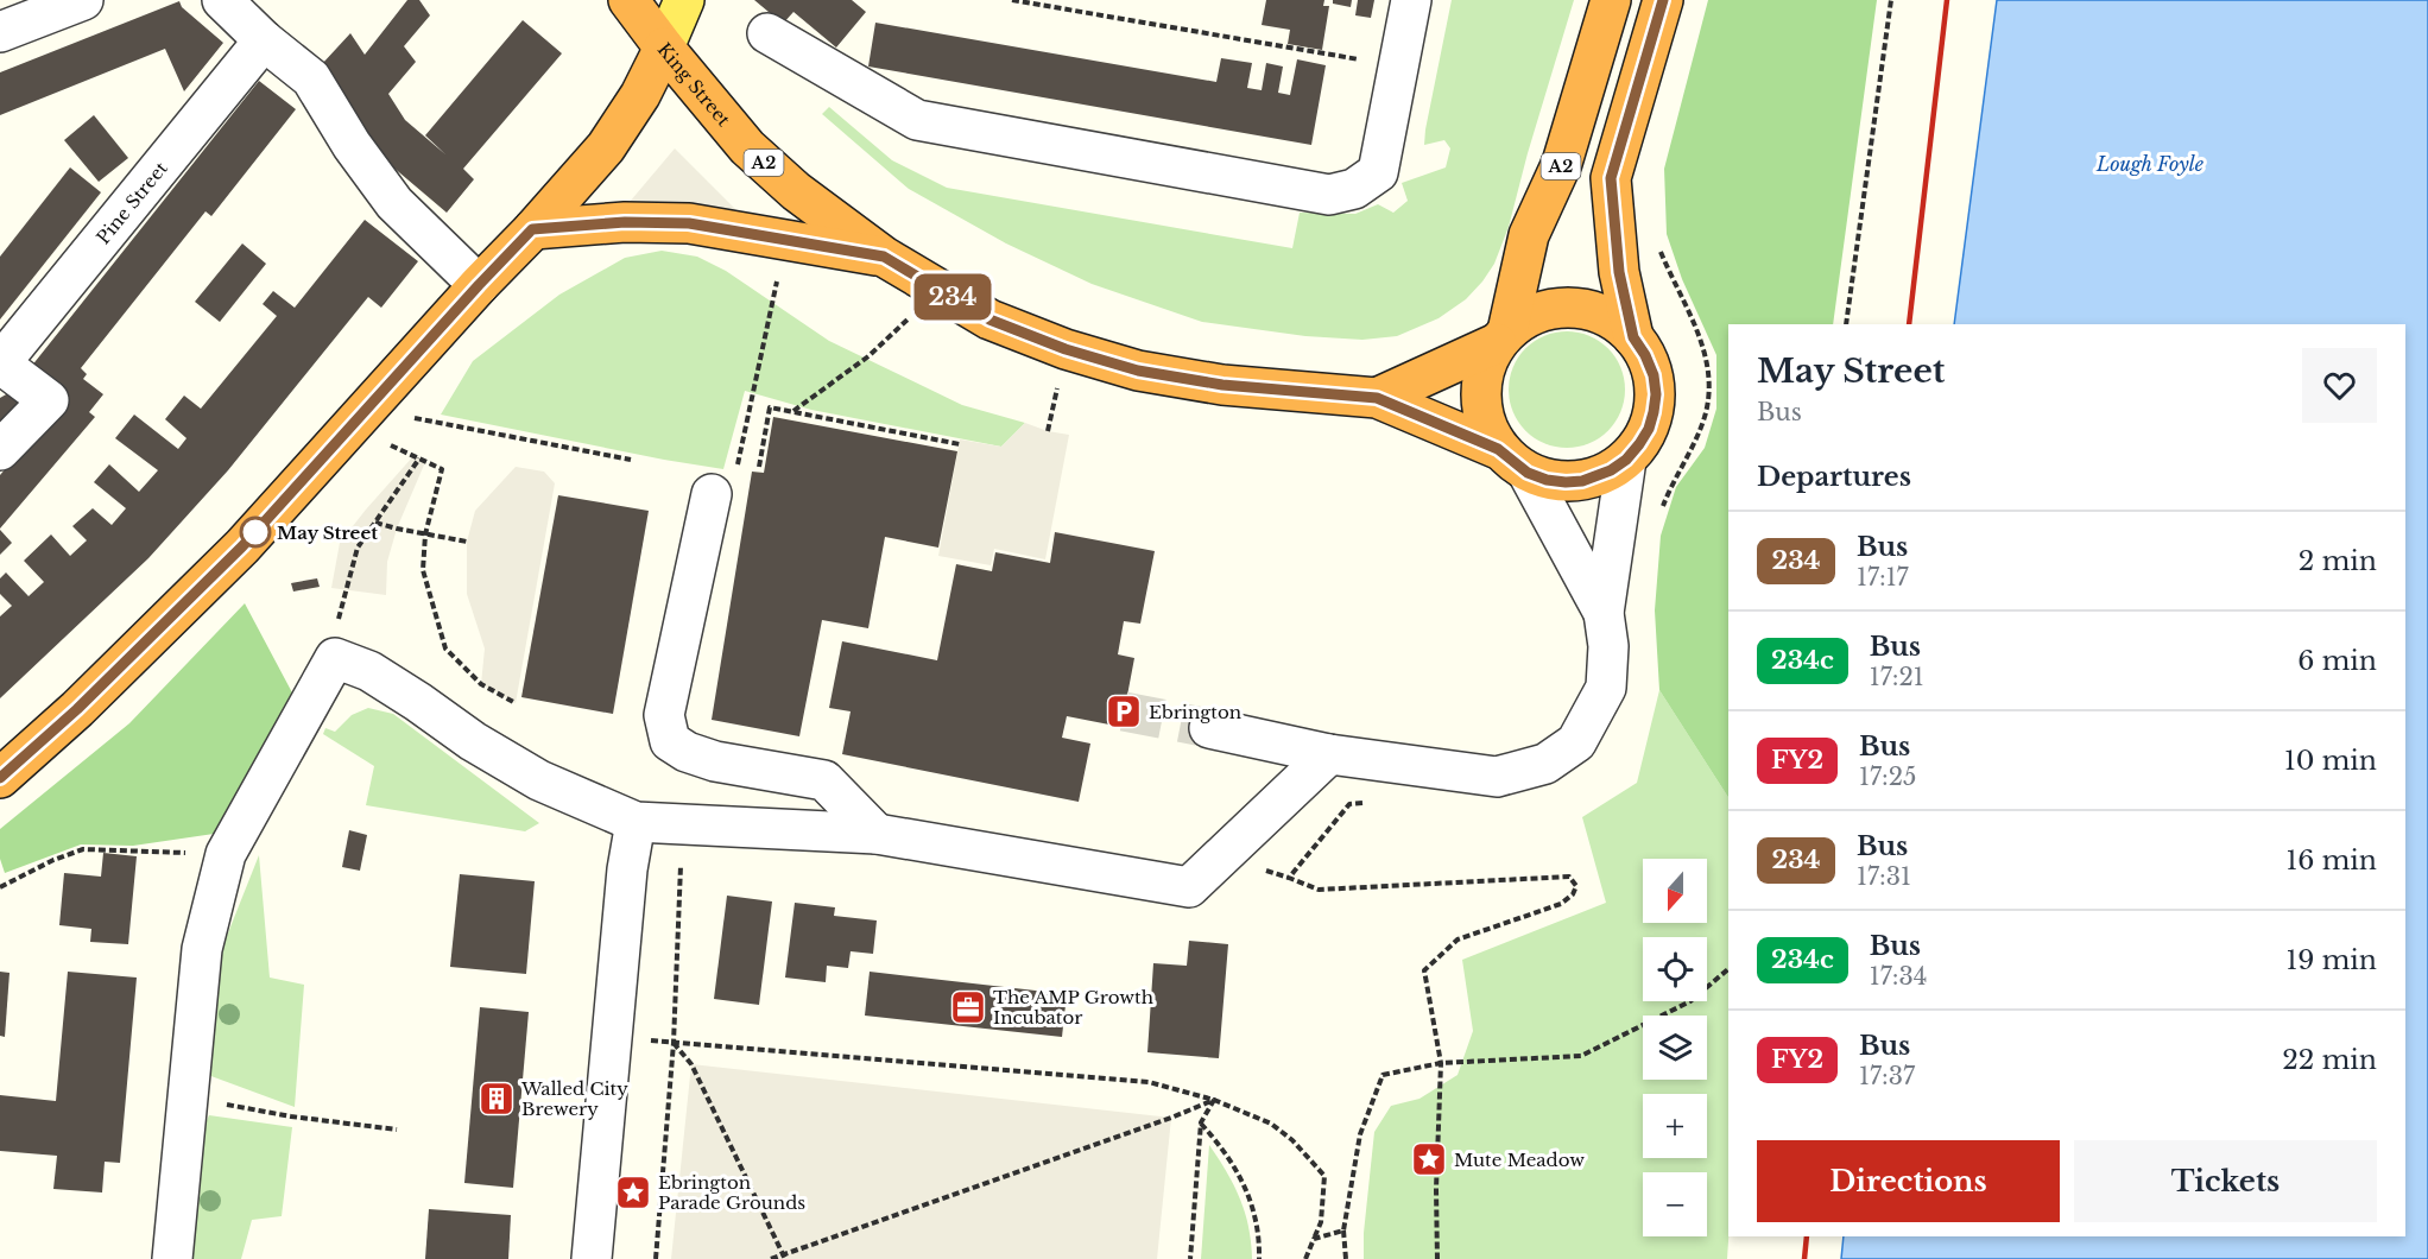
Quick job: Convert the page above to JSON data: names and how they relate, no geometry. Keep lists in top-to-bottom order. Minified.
{"streets":{"highway":["King Street","A2"],"street":["Pine Street"]},"crossings":[["King Street","A2"]],"water":["Lough Foyle"],"places":{"other":["May Street"],"parking":["Ebrington"],"office":["The AMP Growth Incubator"],"building":["Walled City Brewery"],"place":["Mute Meadow","Ebrington Parade Grounds"]},"lines":["bus line 234"],"north":"bottom","page":{"on_map":"234","heading":[["May Street","Bus"],"Departures"],"list":[{"mark":"234","name":"Bus","note":"17:17","value":"2 min"},{"mark":"234c","name":"Bus","note":"17:21","value":"6 min"},{"mark":"FY2","name":"Bus","note":"17:25","value":"10 min"},{"mark":"234","name":"Bus","note":"17:31","value":"16 min"},{"mark":"234c","name":"Bus","note":"17:34","value":"19 min"},{"mark":"FY2","name":"Bus","note":"17:37","value":"22 min"}],"map_buttons":["+","−"],"buttons":["Directions","Tickets"]}}
